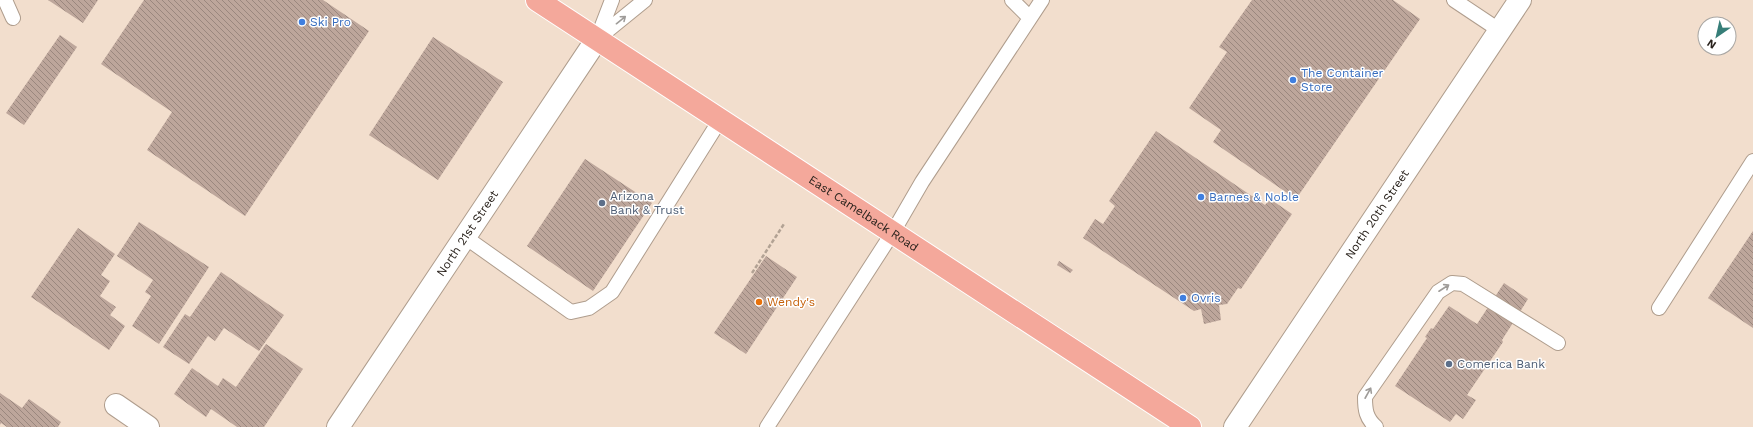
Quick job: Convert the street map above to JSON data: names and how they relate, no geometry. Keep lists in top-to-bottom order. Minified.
{"streets":{"main road":["East Camelback Road"],"street":["North 20th Street","North 21st Street"]},"crossings":[["East Camelback Road","North 21st Street"]],"places":["Ski Pro","The Container Store","Barnes & Noble","Arizona Bank & Trust","Ovris","Wendy's","Comerica Bank"],"north":"bottom left"}
